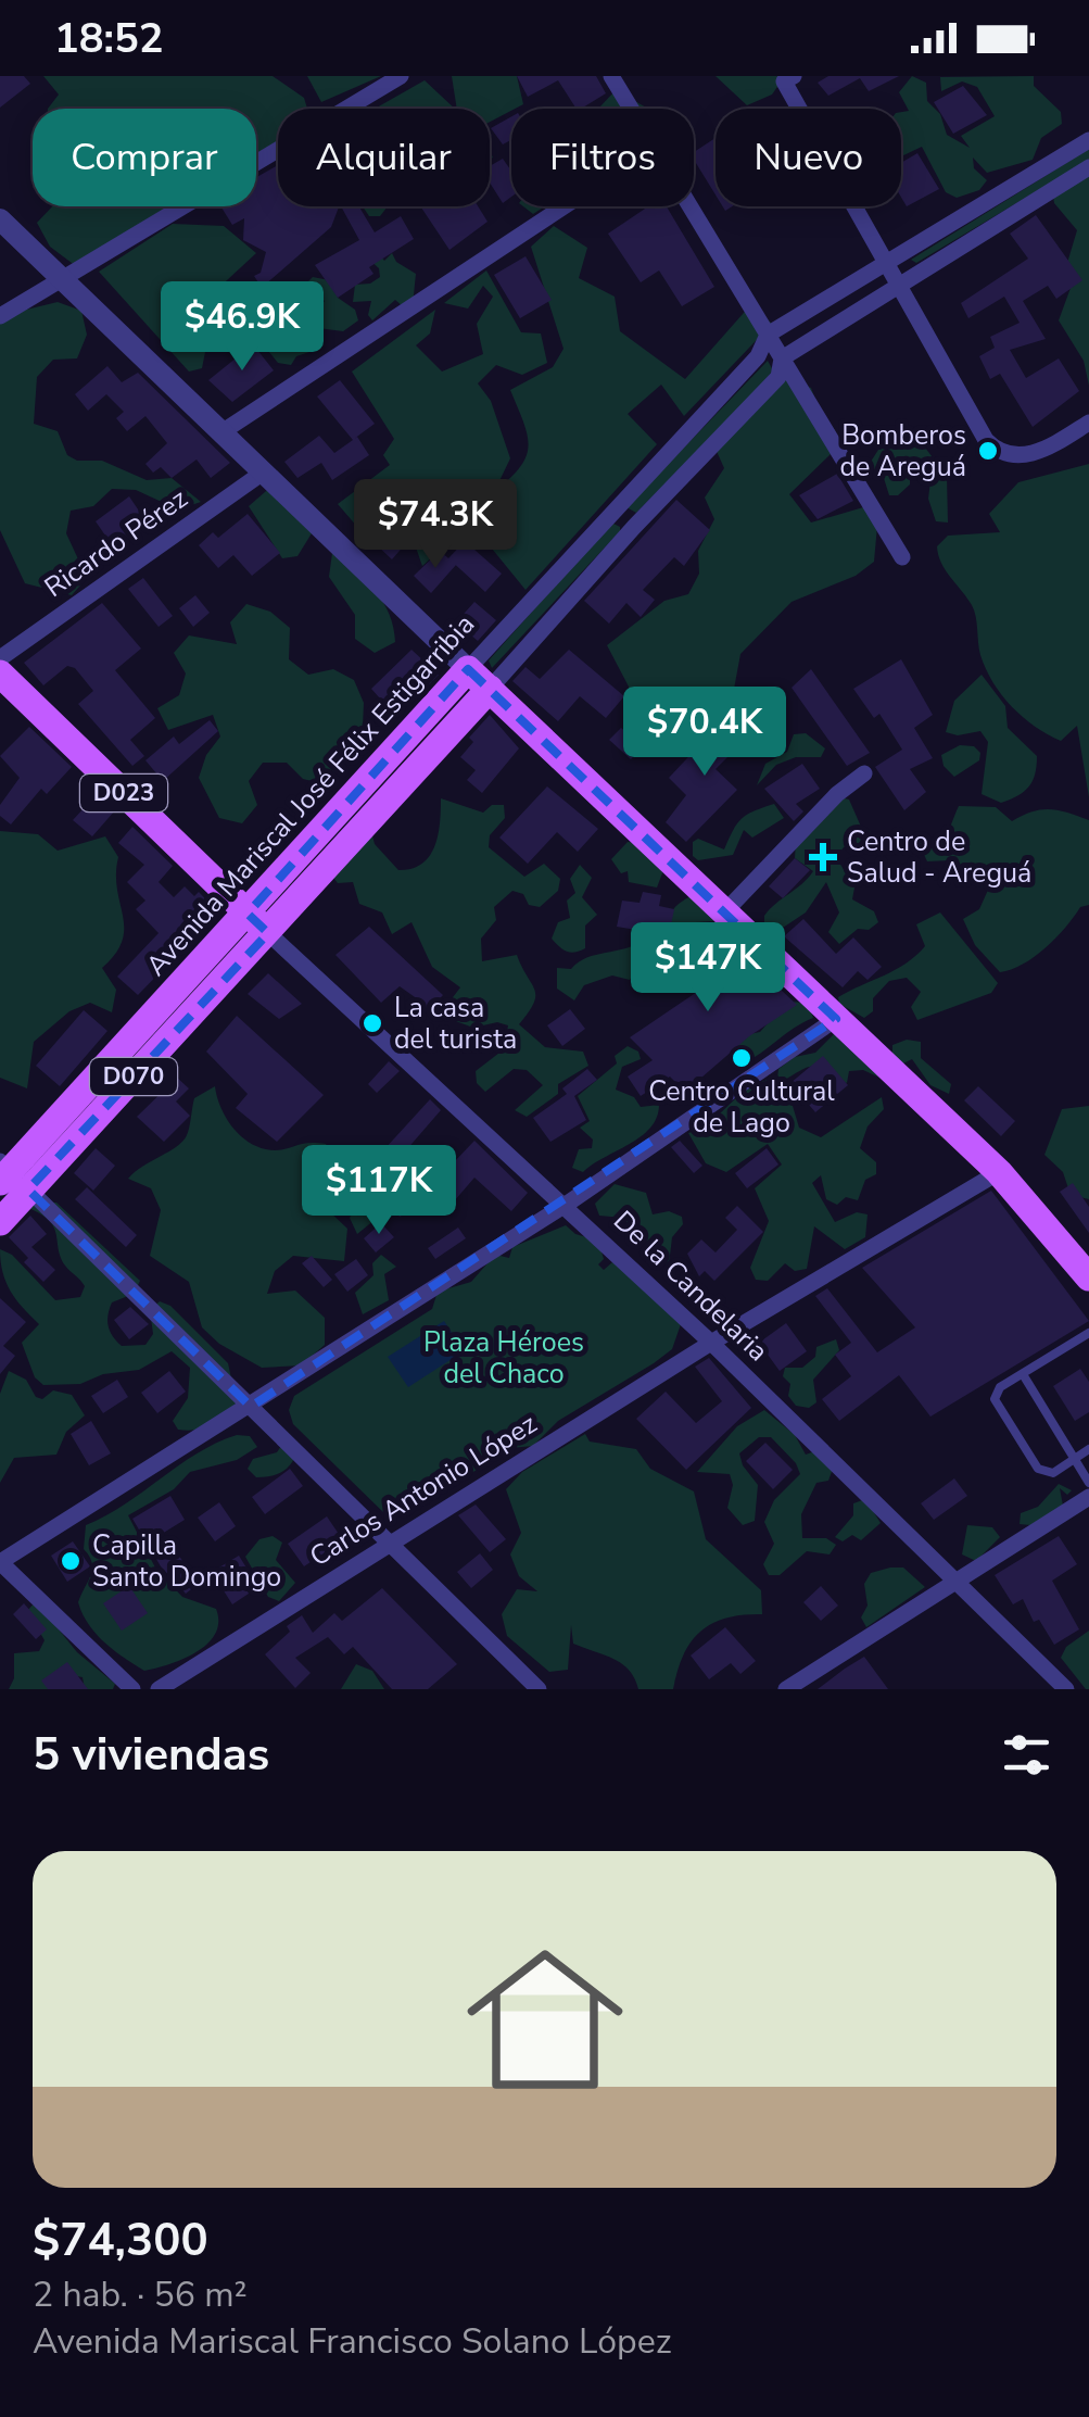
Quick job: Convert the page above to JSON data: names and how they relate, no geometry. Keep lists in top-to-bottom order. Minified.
{"streets":{"main road":["D023","Avenida Mariscal José Félix Estigarribia","D070"],"street":["Ricardo Pérez","De la Candelaria","Carlos Antonio López"]},"crossings":[["D023","Avenida Mariscal José Félix Estigarribia"],["D023","De la Candelaria"],["Avenida Mariscal José Félix Estigarribia","De la Candelaria"],["De la Candelaria","Carlos Antonio López"]],"parks":["Plaza Héroes del Chaco"],"places":{"other":["Bomberos de Areguá","La casa del turista","Centro Cultural de Lago","Capilla Santo Domingo"],"health":["Centro de Salud - Areguá"]},"page":{"status":"18:52","chip":["Comprar","Alquilar","Filtros","Nuevo"],"price":["$46.9K","$74.3K","$70.4K","$147K","$117K"],"heading":"5 viviendas","list":[{"name":"$74,300","note":"2 hab. · 56 m² · Avenida Mariscal Francisco Solano López"}]}}
